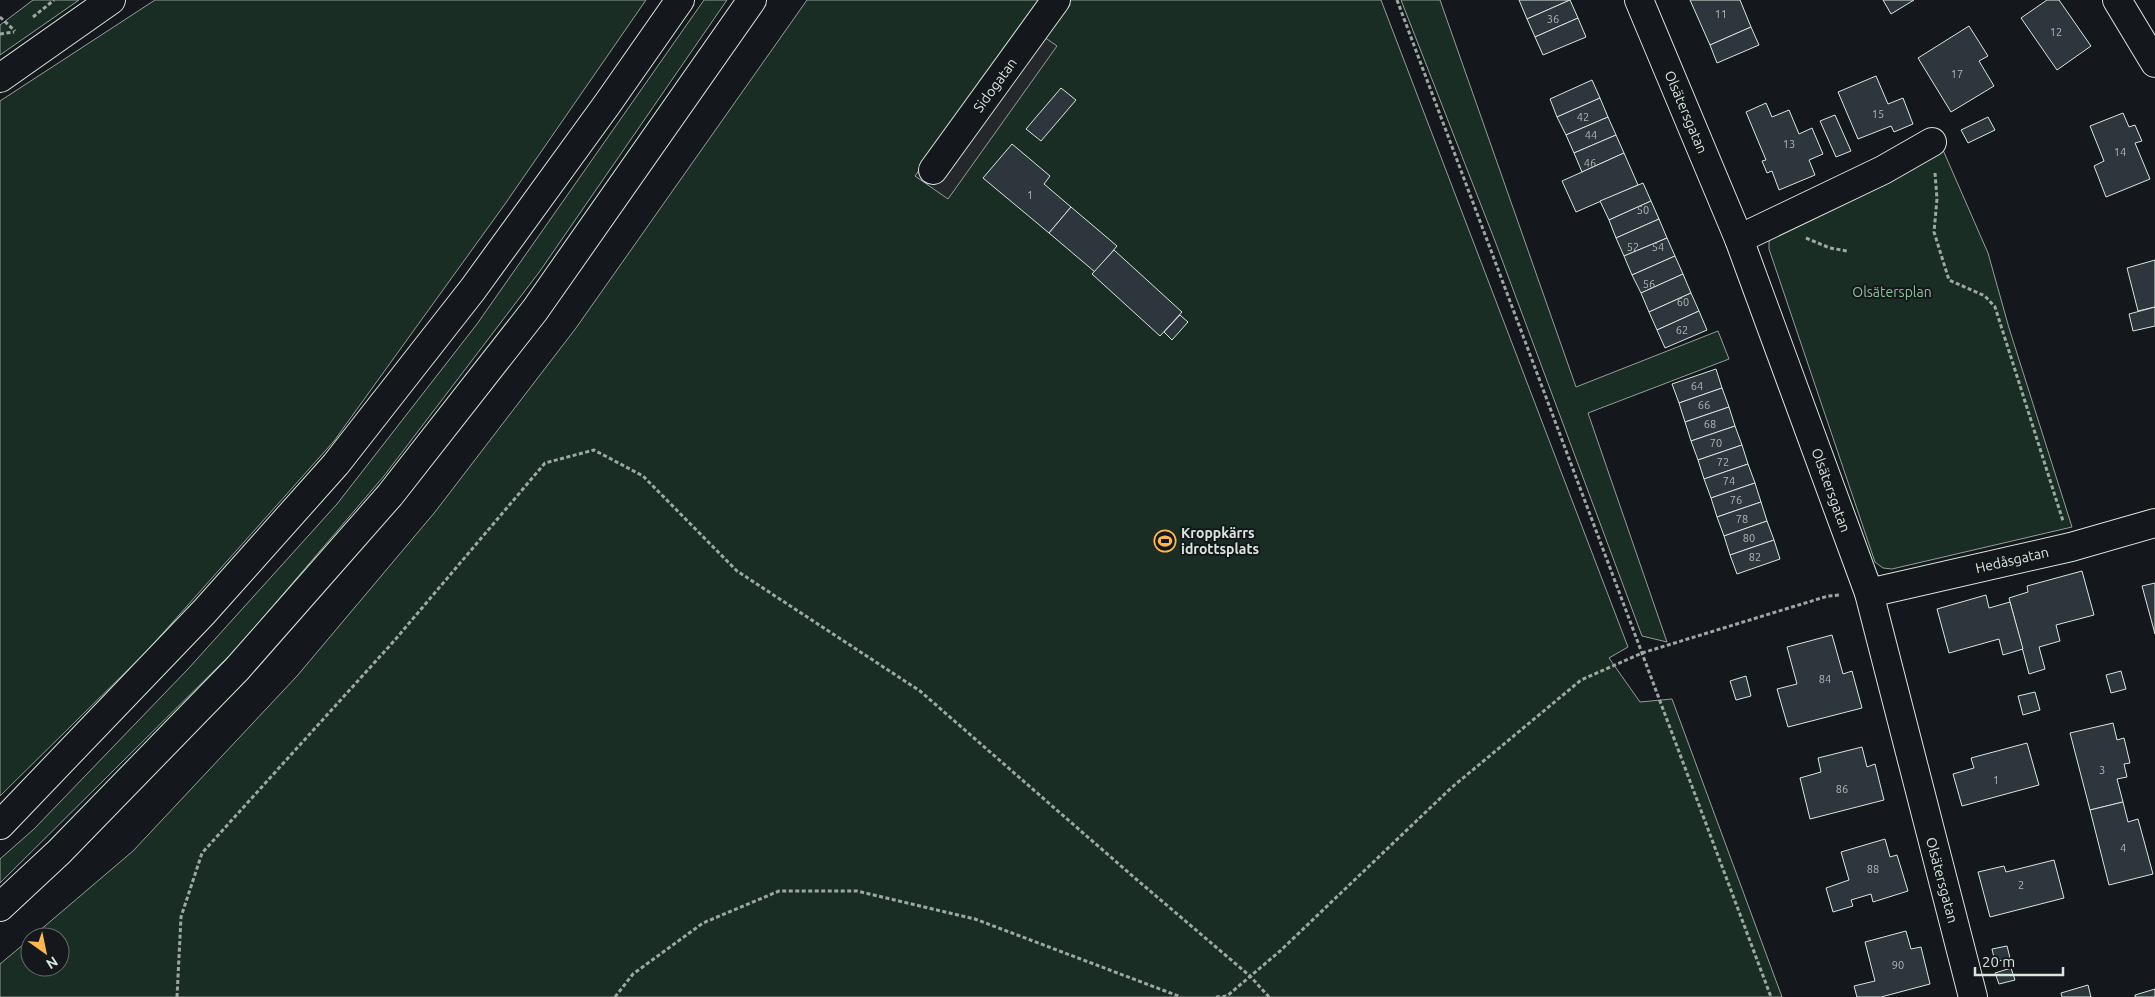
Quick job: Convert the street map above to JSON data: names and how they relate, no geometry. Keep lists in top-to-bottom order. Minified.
{"streets":{"main road":["Sidogatan","Olsätersgatan","Hedåsgatan"]},"crossings":[["Olsätersgatan","Hedåsgatan"]],"parks":["Olsätersplan"],"places":{"sports":["Kroppkärrs idrottsplats"]},"house_numbers":["11","36","12","17","15","42","44","13","14","46","1","50","52","54","56","60","62","64","66","68","70","72","74","76","78","80","82","84","3","1","86","4","88","2","90"],"scale_bar":"20 m","north":"bottom right"}
